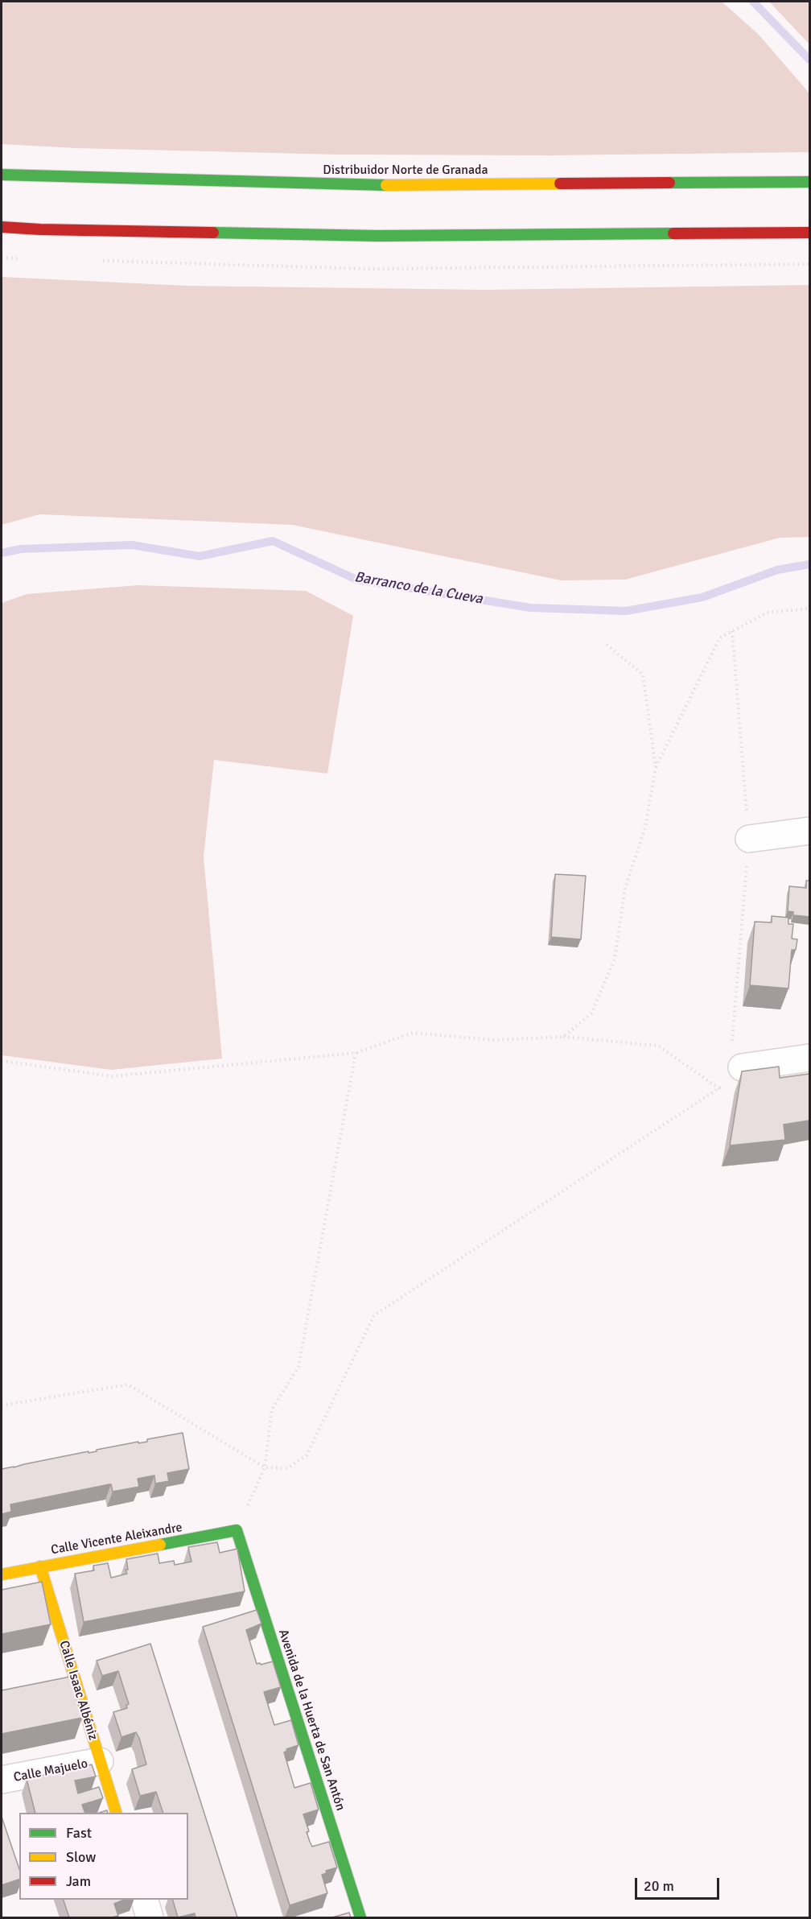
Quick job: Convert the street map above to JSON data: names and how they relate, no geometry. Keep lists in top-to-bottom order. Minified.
{"streets":{"main road":["Distribuidor Norte de Granada","Calle Vicente Aleixandre","Calle Isaac Albéniz","Avenida de la Huerta de San Antón"],"street":["Calle Majuelo"]},"crossings":[["Calle Vicente Aleixandre","Calle Isaac Albéniz"],["Calle Vicente Aleixandre","Avenida de la Huerta de San Antón"],["Calle Isaac Albéniz","Calle Majuelo"]],"water":["Barranco de la Cueva"],"legend":["Fast","Slow","Jam"],"scale_bar":"20 m"}
